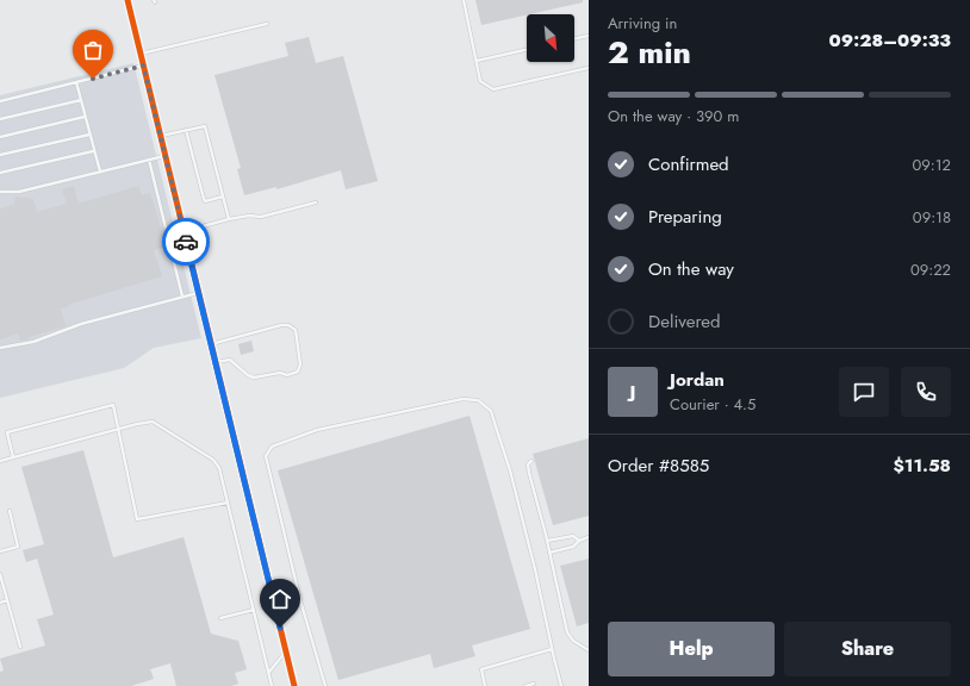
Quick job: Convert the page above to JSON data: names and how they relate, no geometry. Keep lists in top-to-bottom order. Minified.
{"north":"bottom right","page":{"heading":["2 min","Arriving in","09:28–09:33"],"panel":["Jordan","Courier · 4.5","Order #8585","$11.58"],"bar":"On the way · 390 m","list":[["Confirmed","09:12"],["Preparing","09:18"],["On the way","09:22"],"Delivered"],"round":"J","buttons":["Help","Share"]}}
